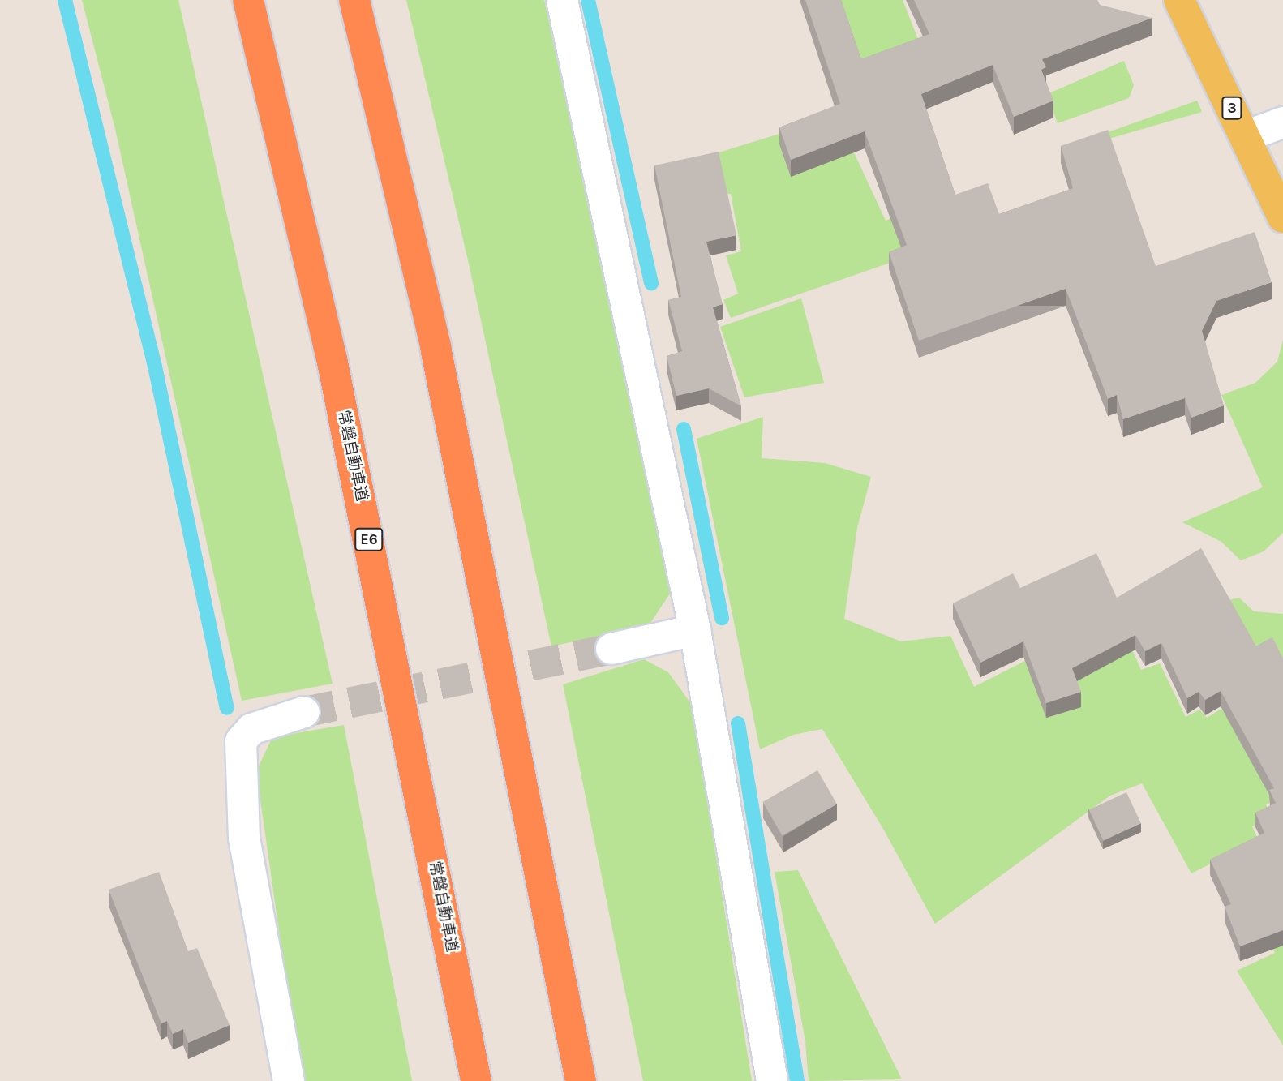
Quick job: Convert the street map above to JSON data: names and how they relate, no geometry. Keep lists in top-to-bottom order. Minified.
{"streets":{"highway":["常磐自動車道","E6"],"main road":["3"]}}
